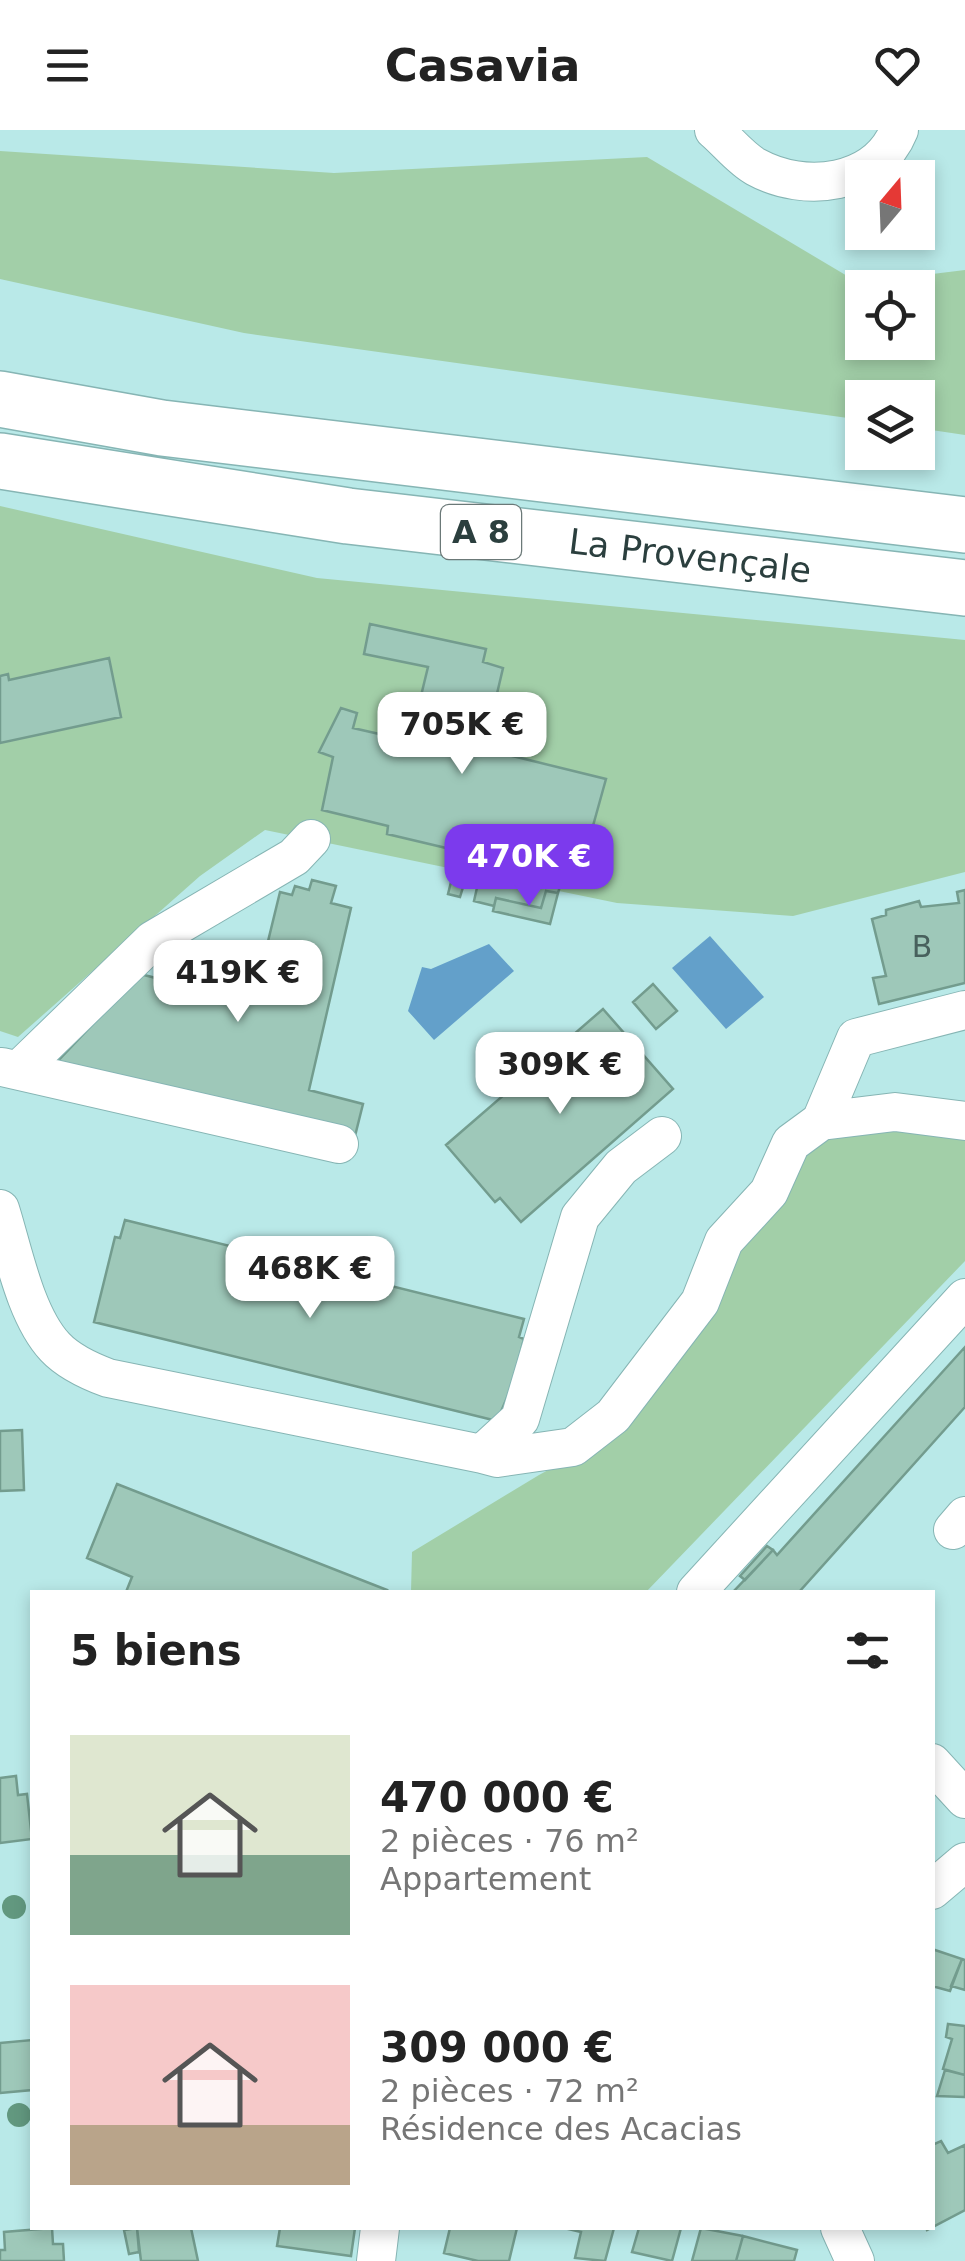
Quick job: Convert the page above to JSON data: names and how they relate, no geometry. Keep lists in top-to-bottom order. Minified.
{"streets":{"highway":["A 8","La Provençale"]},"house_numbers":["B"],"north":"top","page":{"header":"Casavia","price":["705K €","470K €","419K €","309K €","468K €"],"heading":"5 biens","list":[{"name":"470 000 €","note":"2 pièces · 76 m² · Appartement"},{"name":"309 000 €","note":"2 pièces · 72 m² · Résidence des Acacias"}]}}
